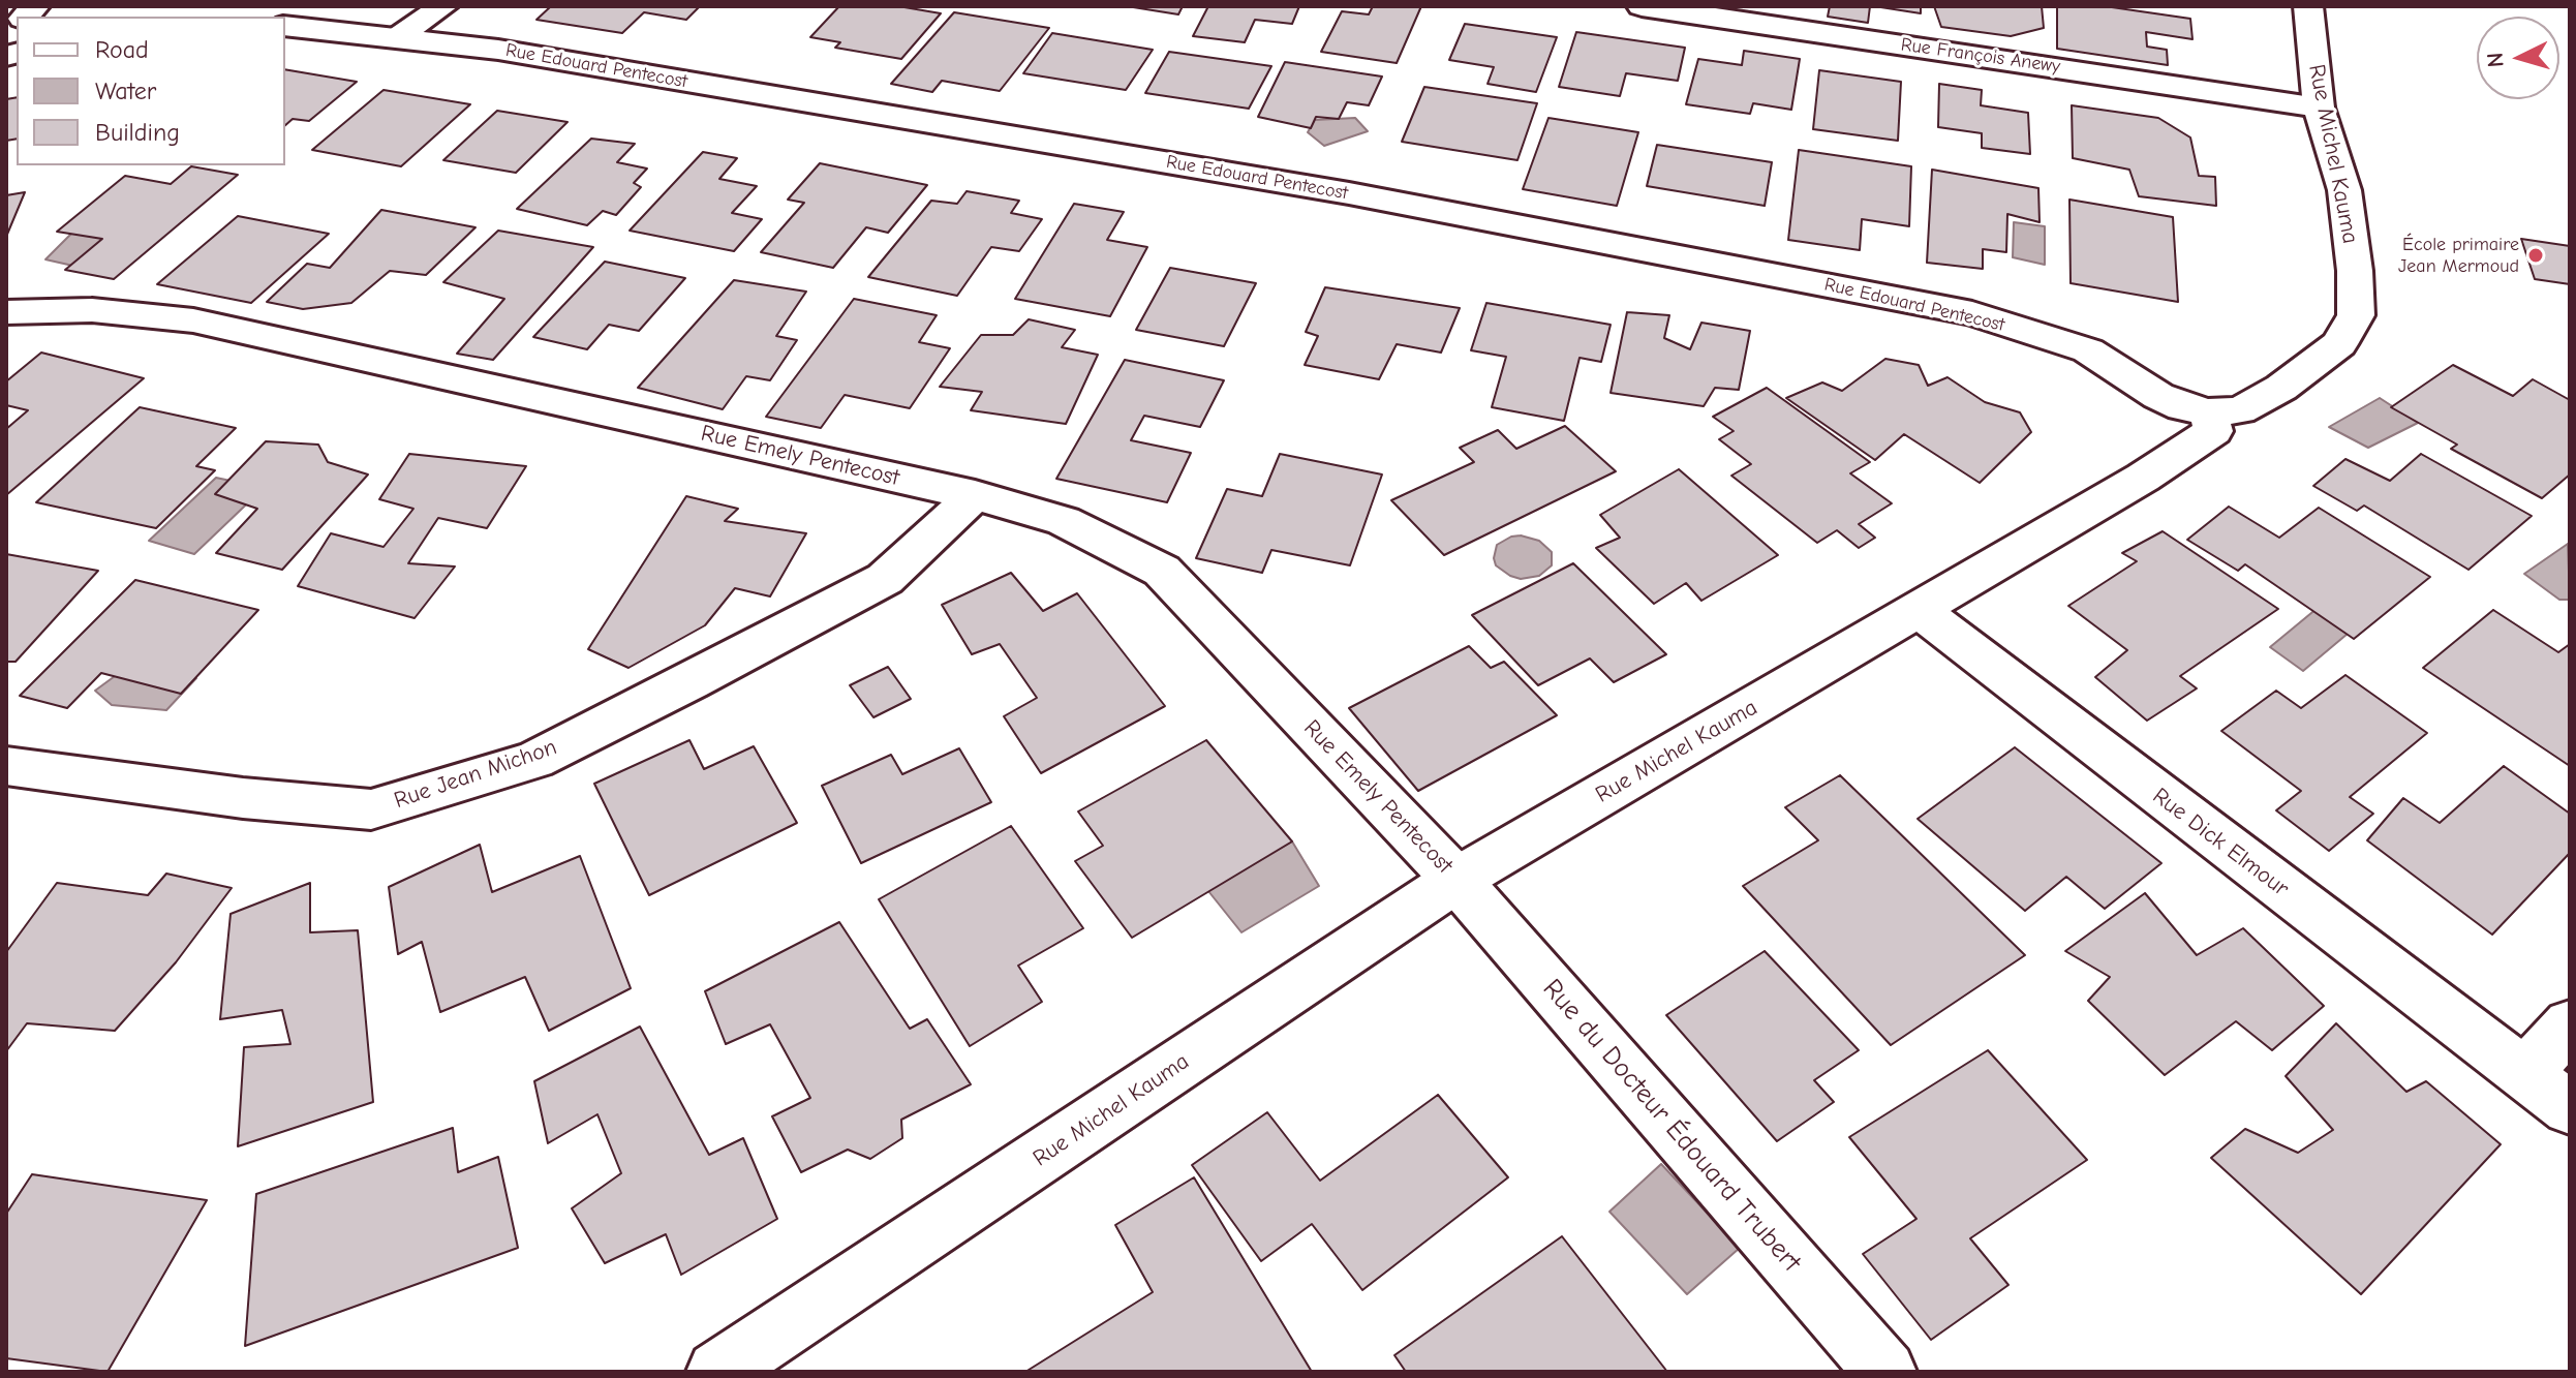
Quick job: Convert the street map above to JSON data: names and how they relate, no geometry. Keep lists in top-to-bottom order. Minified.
{"streets":{"street":["Rue François Anewy","Rue Edouard Pentecost","Rue Michel Kauma","Rue Emely Pentecost","Rue Jean Michon","Rue Dick Elmour","Rue du Docteur Édouard Trubert"]},"crossings":[["Rue François Anewy","Rue Michel Kauma"],["Rue Edouard Pentecost","Rue Michel Kauma"],["Rue Michel Kauma","Rue Emely Pentecost"],["Rue Michel Kauma","Rue Dick Elmour"],["Rue Michel Kauma","Rue du Docteur Édouard Trubert"],["Rue Emely Pentecost","Rue Jean Michon"],["Rue Emely Pentecost","Rue du Docteur Édouard Trubert"]],"places":["École primaire Jean Mermoud"],"legend":["Road","Water","Building"],"north":"left"}
